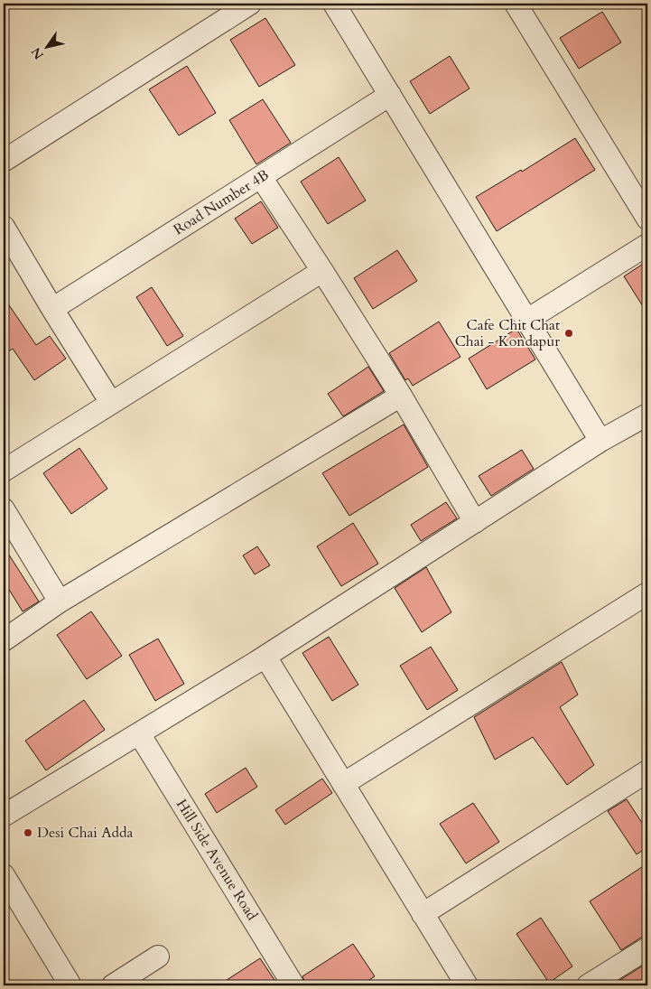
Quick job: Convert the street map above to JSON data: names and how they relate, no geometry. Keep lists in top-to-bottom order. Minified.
{"streets":{"street":["Road Number 4B","Hill Side Avenue Road"]},"places":["Cafe Chit Chat Chai - Kondapur","Desi Chai Adda"],"north":"bottom left"}
